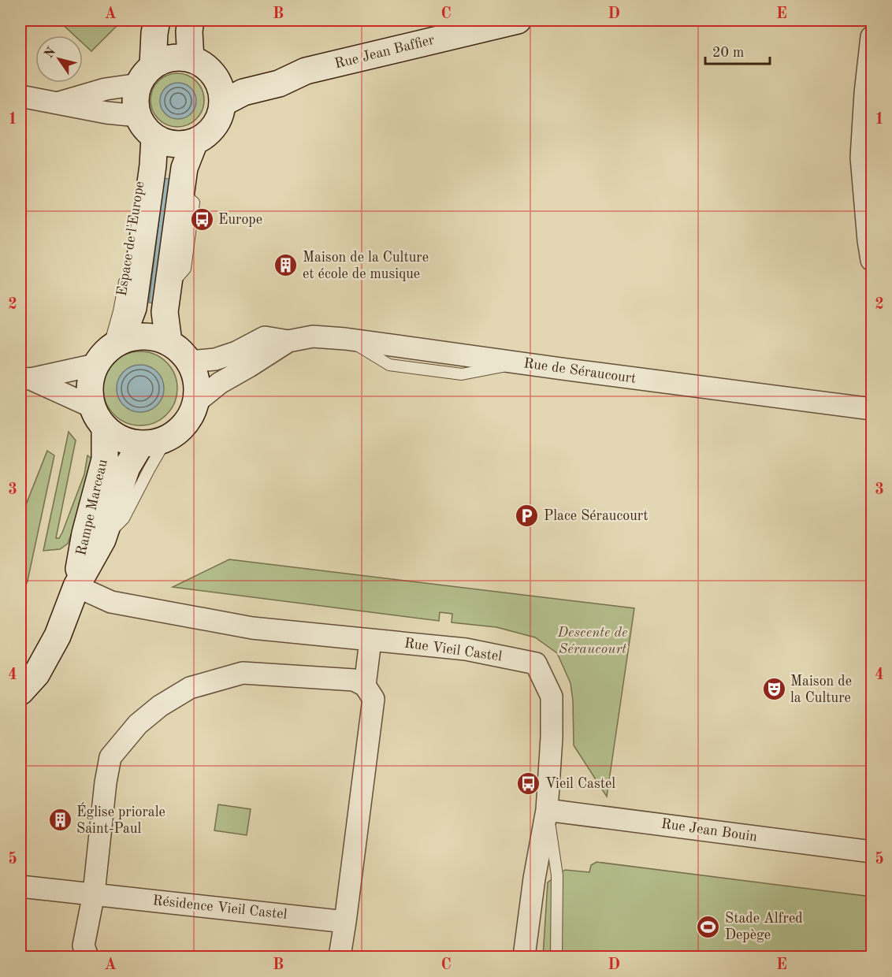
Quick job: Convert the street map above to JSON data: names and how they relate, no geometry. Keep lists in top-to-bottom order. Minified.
{"streets":{"main road":["Rue Jean Baffier","Espace de l'Europe","Rampe Marceau"],"street":["Rue de Séraucourt","Rue Vieil Castel","Rue Jean Bouin","Résidence Vieil Castel"]},"crossings":[["Rue Jean Baffier","Espace de l'Europe"],["Espace de l'Europe","Rue de Séraucourt"],["Espace de l'Europe","Rampe Marceau"],["Rue de Séraucourt","Rampe Marceau"],["Rampe Marceau","Rue Vieil Castel"],["Rue Vieil Castel","Rue Jean Bouin"]],"parks":["Descente de Séraucourt"],"places":{"bus stop":["Europe","Vieil Castel"],"building":["Maison de la Culture et école de musique","Église priorale Saint-Paul"],"parking":["Place Séraucourt"],"theatre":["Maison de la Culture"],"sports":["Stade Alfred Depège"]},"scale_bar":"20 m","north":"top left","grid":{"columns":["A","B","C","D","E"],"rows":["1","2","3","4","5"]}}
